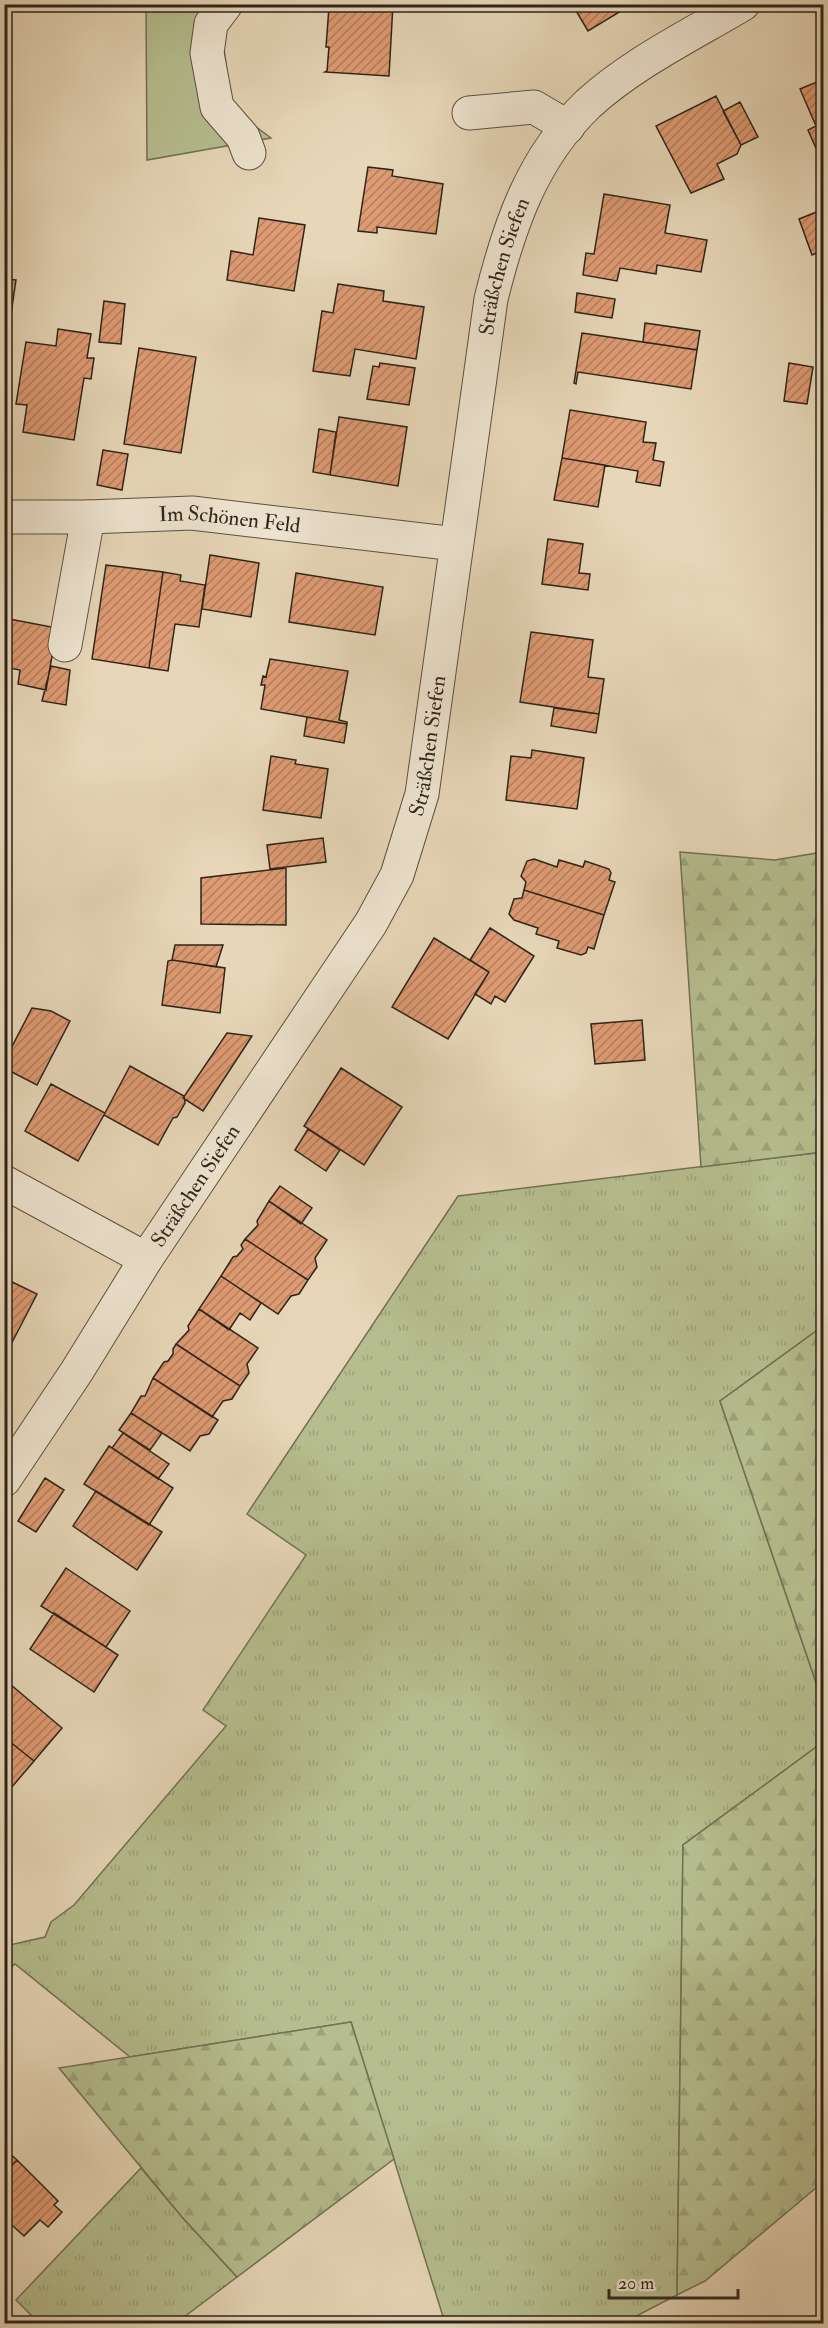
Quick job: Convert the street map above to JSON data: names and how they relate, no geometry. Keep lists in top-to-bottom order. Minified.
{"streets":{"street":["Sträßchen Siefen","Im Schönen Feld"]},"crossings":[["Sträßchen Siefen","Im Schönen Feld"]],"scale_bar":"20 m"}
